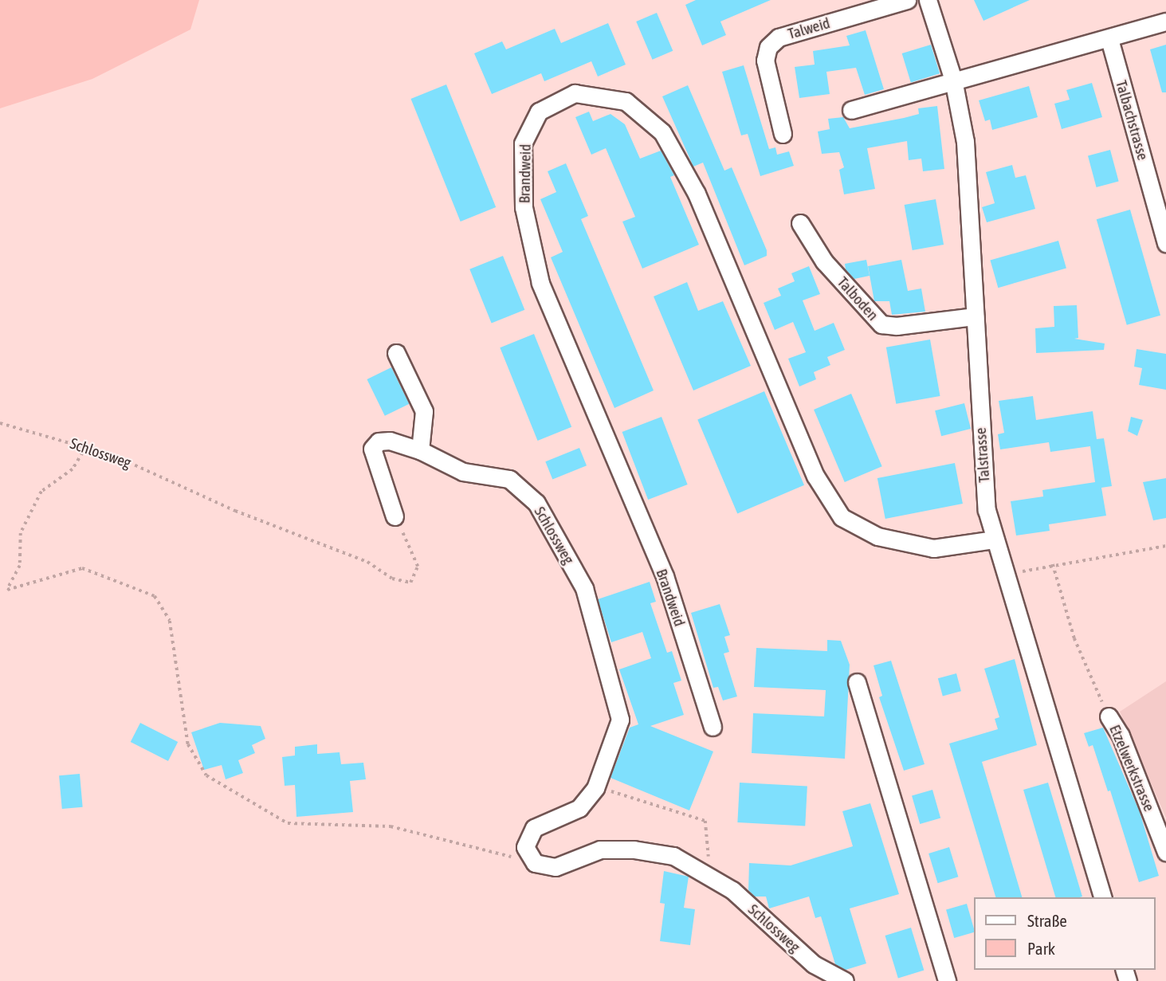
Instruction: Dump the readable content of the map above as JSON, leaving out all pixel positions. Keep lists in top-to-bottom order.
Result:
{
  "streets": {
    "street": [
      "Talweid",
      "Talbachstrasse",
      "Brandweid",
      "Talboden",
      "Schlossweg",
      "Talstrasse",
      "Etzelwerkstrasse"
    ]
  },
  "crossings": [
    ["Brandweid", "Talstrasse"],
    ["Talboden", "Talstrasse"]
  ],
  "legend": ["Straße", "Park"]
}
